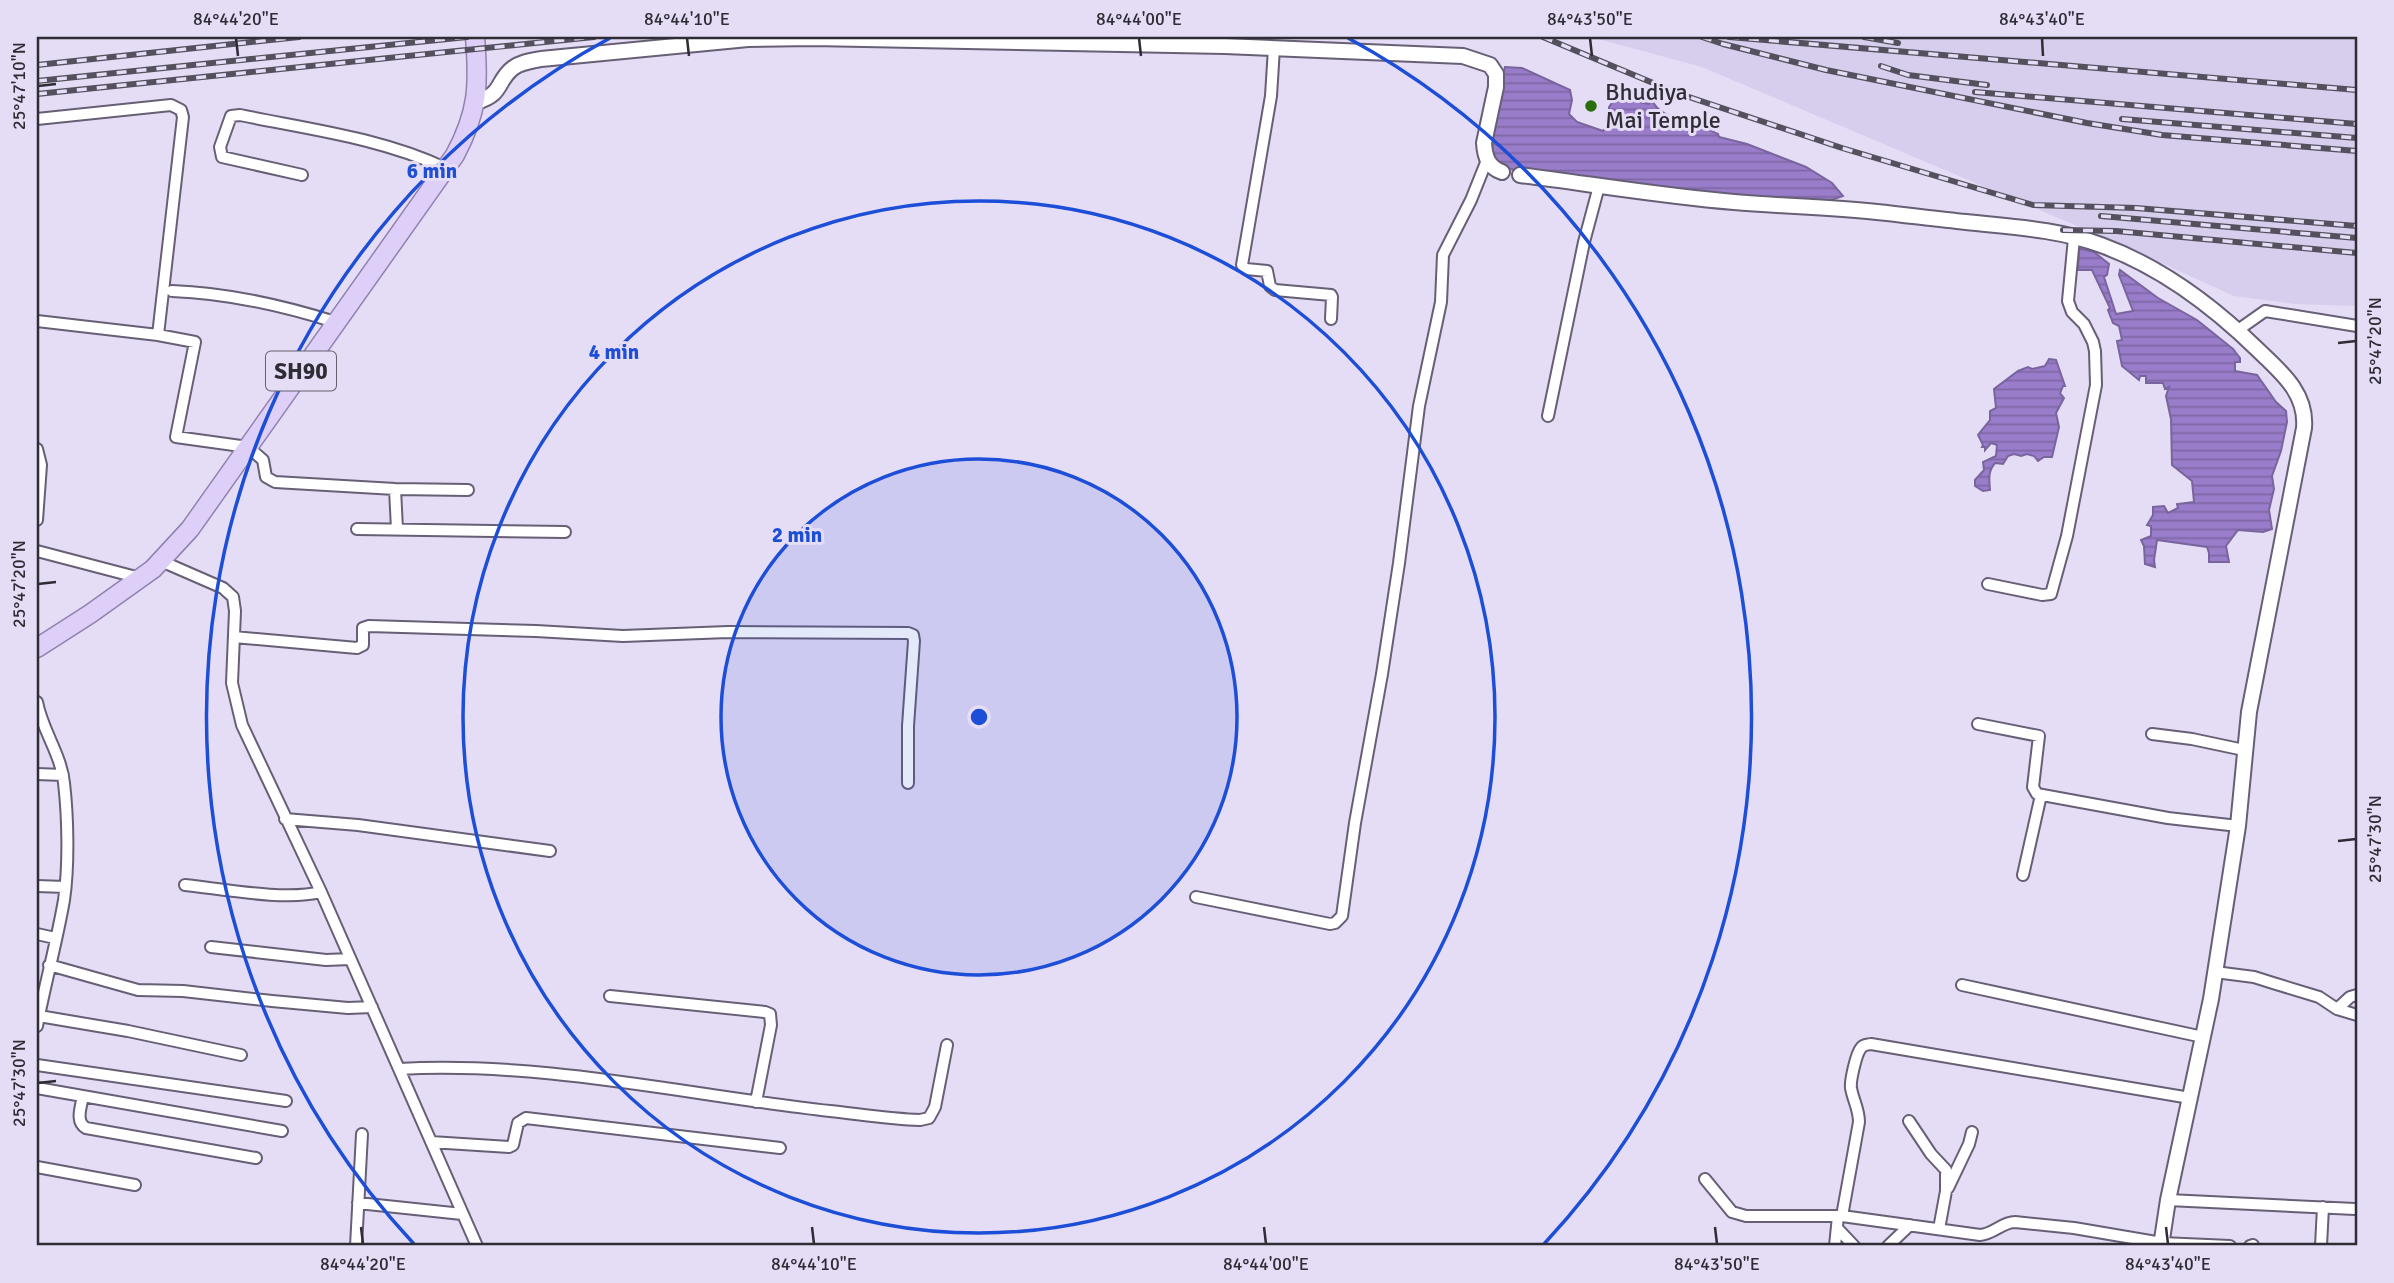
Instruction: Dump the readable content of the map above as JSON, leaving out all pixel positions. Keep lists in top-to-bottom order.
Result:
{
  "streets": {
    "main road": ["SH90"]
  },
  "places": ["Bhudiya Mai Temple"],
  "coordinates": [
    "84°44'20\"E",
    "84°44'10\"E",
    "84°44'00\"E",
    "84°43'50\"E",
    "84°43'40\"E",
    "25°47'10\"N",
    "25°47'20\"N",
    "25°47'30\"N"
  ],
  "rings": ["6 min", "4 min", "2 min"]
}
